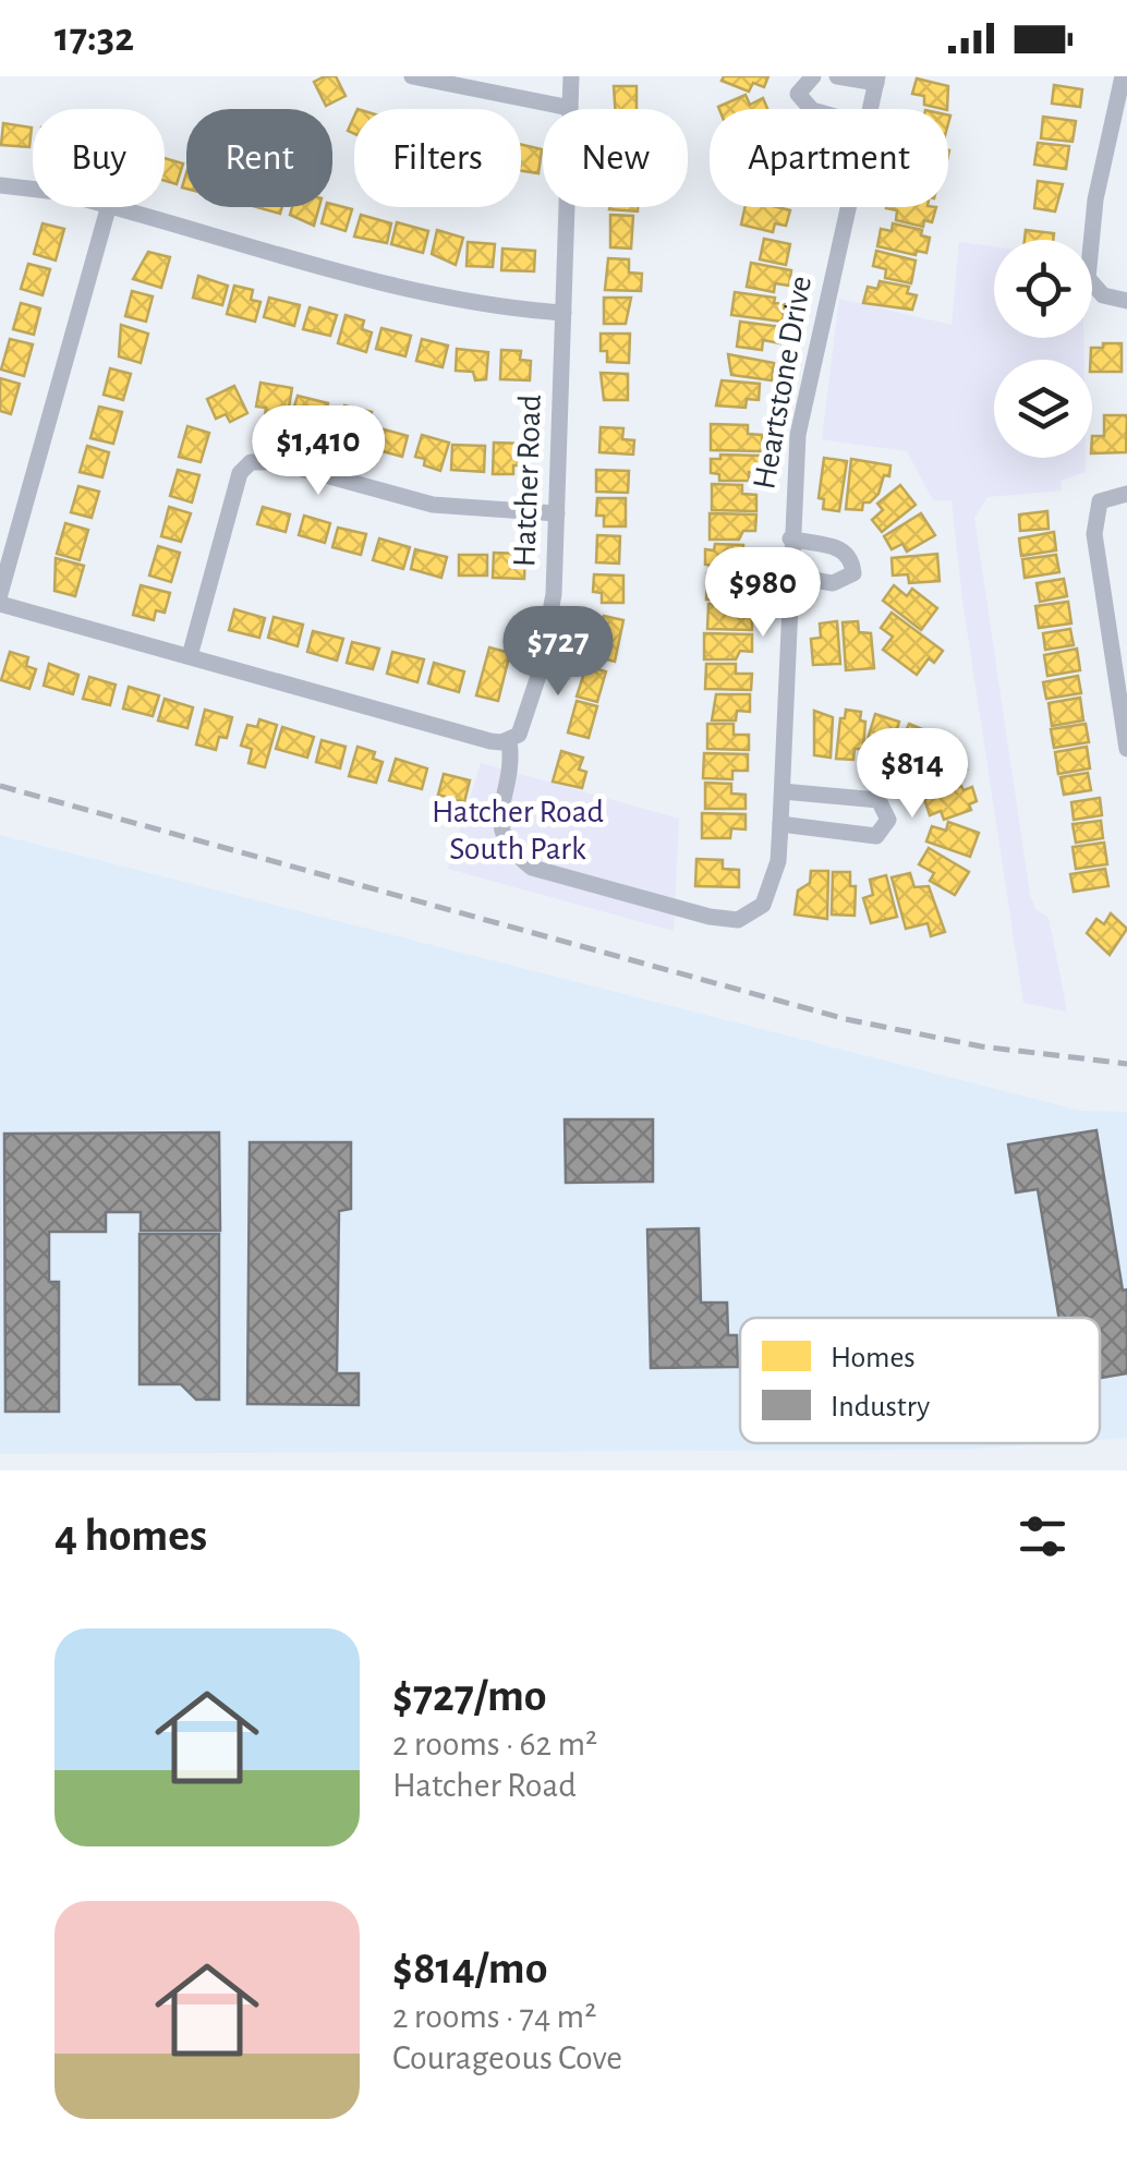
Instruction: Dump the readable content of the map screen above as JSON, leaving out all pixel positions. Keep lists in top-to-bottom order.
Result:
{
  "streets": {
    "street": ["Heartstone Drive", "Hatcher Road"]
  },
  "crossings": [
    ["Heartstone Drive", "Hatcher Road"]
  ],
  "parks": ["Hatcher Road South Park"],
  "legend": ["Homes", "Industry"],
  "page": {
    "status": "17:32",
    "chip": [
      "Buy",
      "Rent",
      "Filters",
      "New",
      "Apartment"
    ],
    "price": [
      "$1,410",
      "$980",
      "$727",
      "$814"
    ],
    "heading": "4 homes",
    "list": [
      {
        "name": "$727/mo",
        "note": "2 rooms · 62 m² · Hatcher Road"
      },
      {
        "name": "$814/mo",
        "note": "2 rooms · 74 m² · Courageous Cove"
      }
    ]
  }
}
